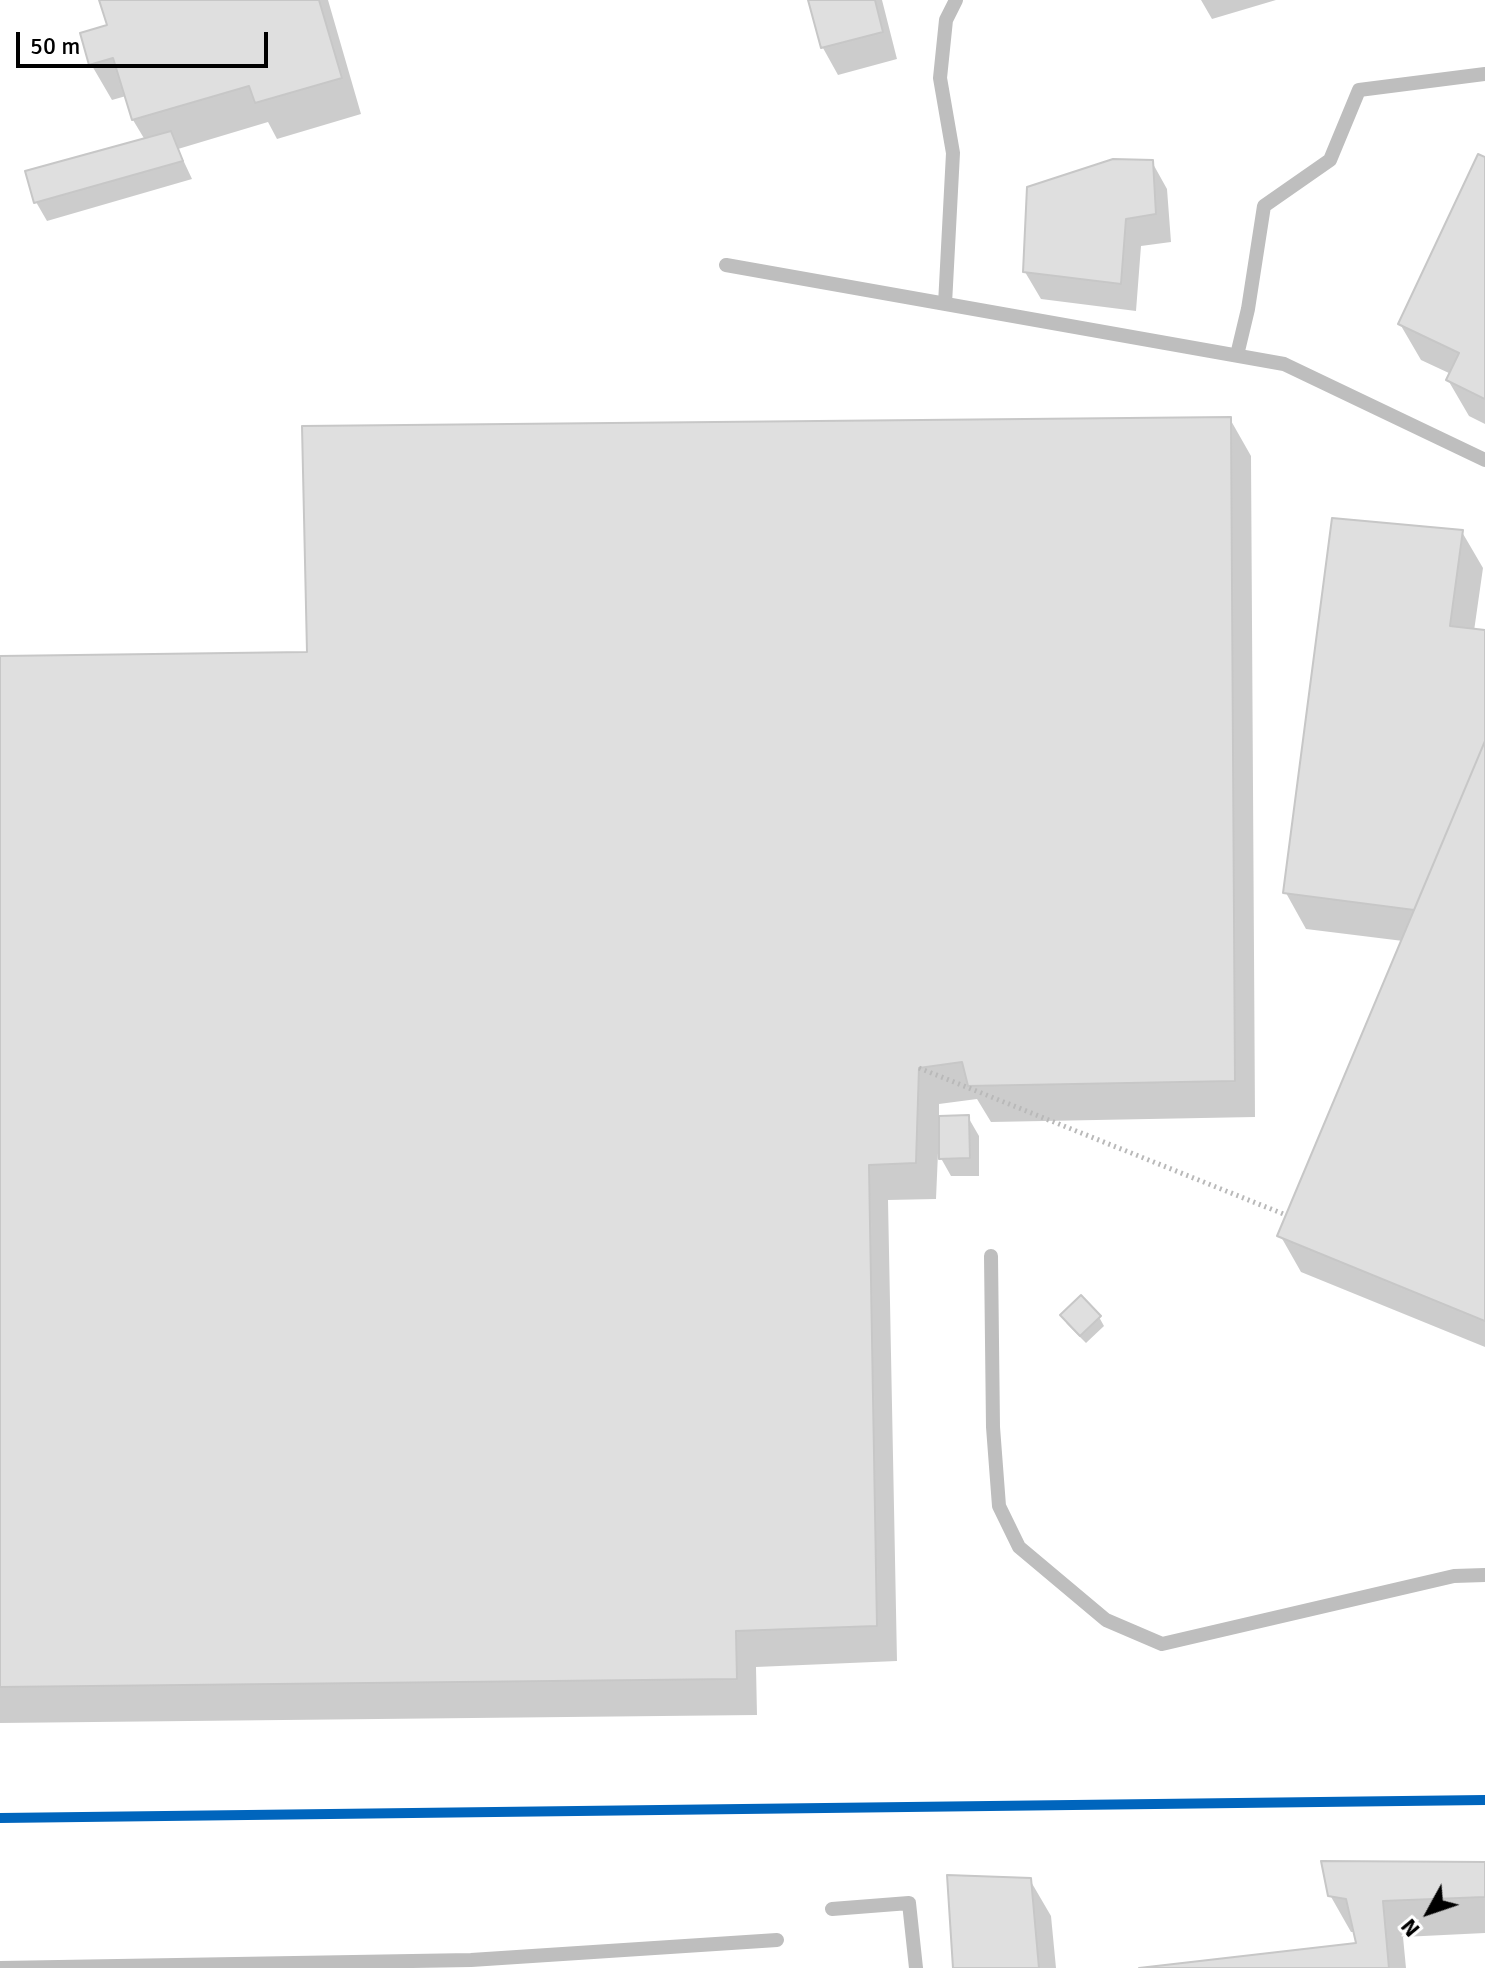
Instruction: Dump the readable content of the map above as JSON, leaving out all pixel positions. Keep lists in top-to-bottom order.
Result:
{
  "scale_bar": "50 m",
  "north": "bottom left"
}
